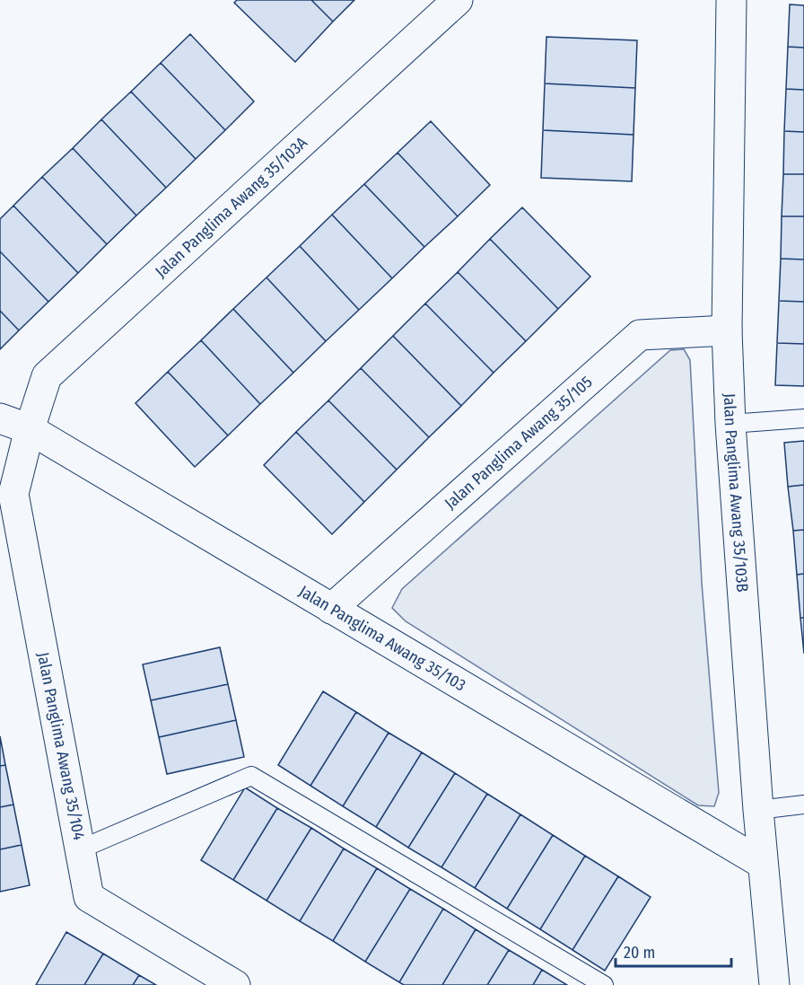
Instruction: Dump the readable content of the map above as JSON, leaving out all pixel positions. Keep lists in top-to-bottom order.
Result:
{
  "streets": {
    "street": [
      "Jalan Panglima Awang 35/103A",
      "Jalan Panglima Awang 35/105",
      "Jalan Panglima Awang 35/103B",
      "Jalan Panglima Awang 35/103",
      "Jalan Panglima Awang 35/104"
    ]
  },
  "crossings": [
    ["Jalan Panglima Awang 35/103A", "Jalan Panglima Awang 35/103"],
    ["Jalan Panglima Awang 35/103A", "Jalan Panglima Awang 35/104"],
    ["Jalan Panglima Awang 35/105", "Jalan Panglima Awang 35/103B"],
    ["Jalan Panglima Awang 35/105", "Jalan Panglima Awang 35/103"],
    ["Jalan Panglima Awang 35/103B", "Jalan Panglima Awang 35/103"],
    ["Jalan Panglima Awang 35/103", "Jalan Panglima Awang 35/104"]
  ],
  "scale_bar": "20 m"
}
